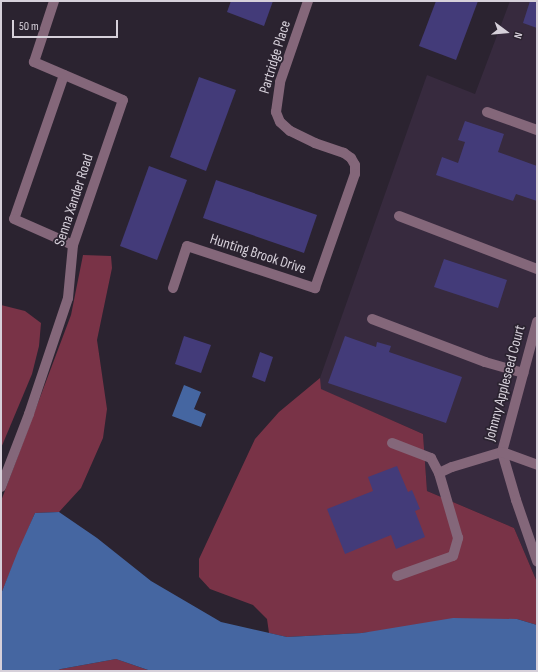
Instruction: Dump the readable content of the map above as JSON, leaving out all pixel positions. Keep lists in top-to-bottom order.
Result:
{
  "streets": {
    "street": [
      "Partridge Place",
      "Senna Xander Road",
      "Hunting Brook Drive",
      "Johnny Appleseed Court"
    ]
  },
  "crossings": [
    ["Partridge Place", "Hunting Brook Drive"]
  ],
  "scale_bar": "50 m",
  "north": "right"
}
